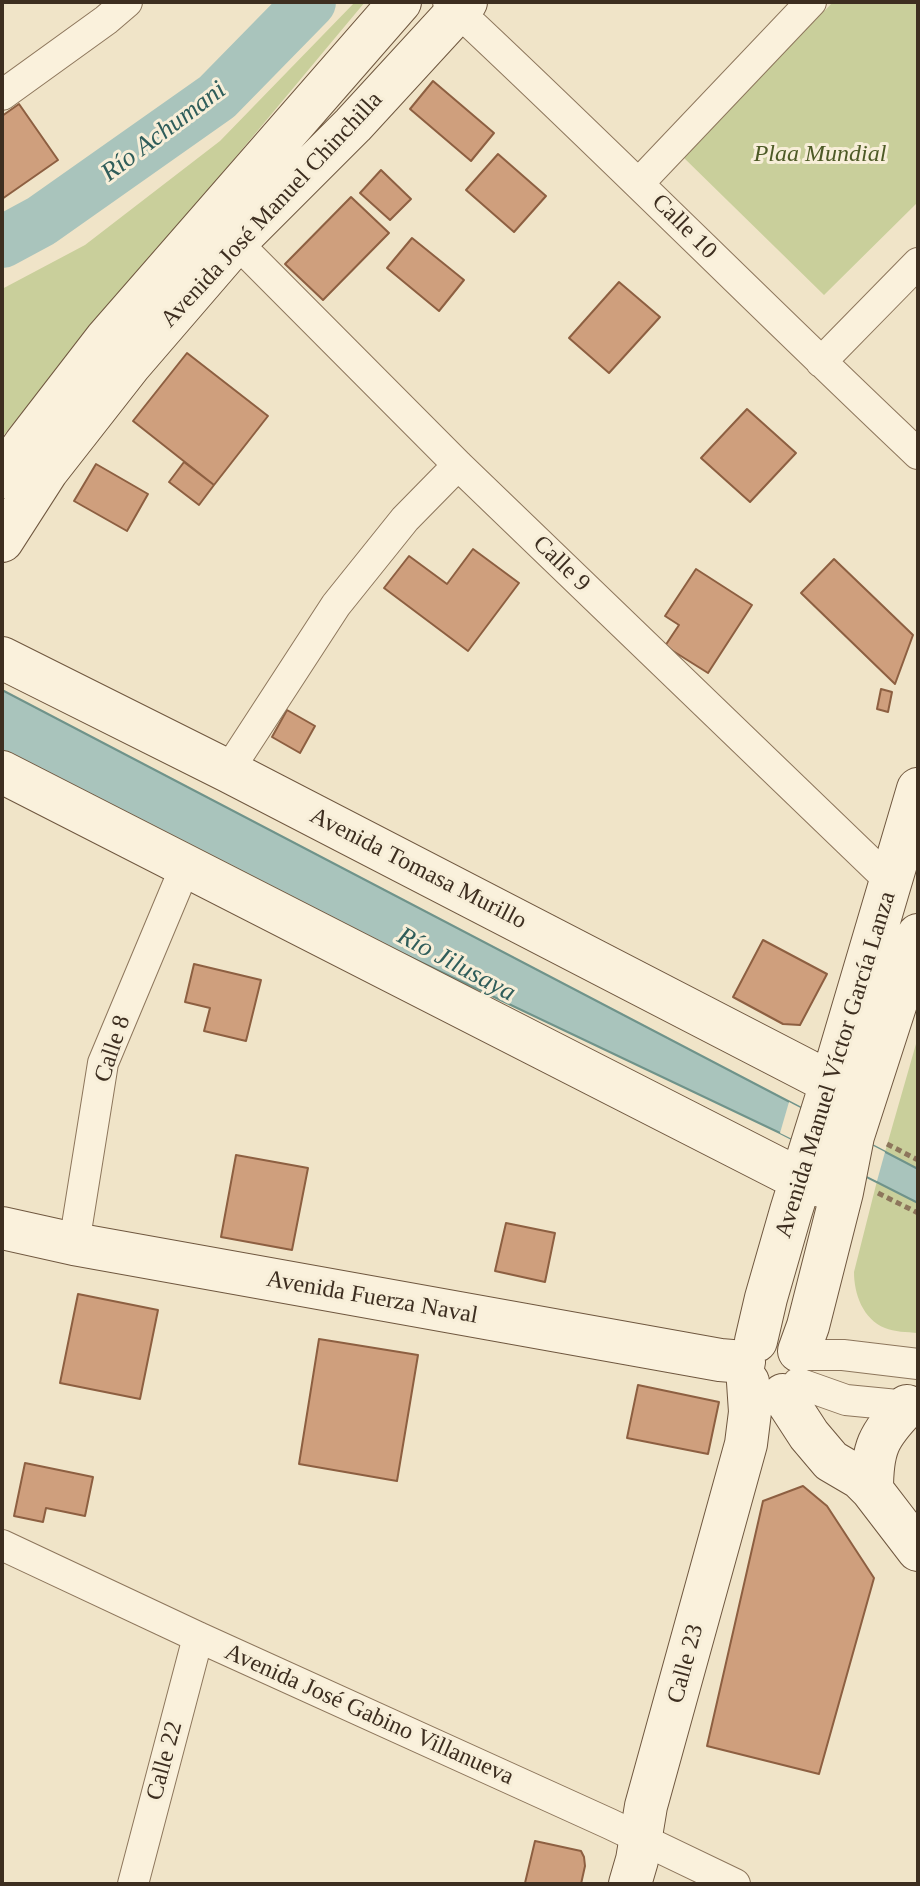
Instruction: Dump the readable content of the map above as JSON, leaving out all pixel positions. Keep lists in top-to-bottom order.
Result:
{
  "streets": {
    "main road": [
      "Avenida José Manuel Chinchilla",
      "Avenida Tomasa Murillo",
      "Avenida Manuel Víctor García Lanza",
      "Avenida Fuerza Naval",
      "Calle 23"
    ],
    "street": [
      "Calle 10",
      "Calle 9",
      "Calle 8",
      "Avenida José Gabino Villanueva",
      "Calle 22"
    ]
  },
  "crossings": [
    ["Avenida José Manuel Chinchilla", "Calle 10"],
    ["Avenida José Manuel Chinchilla", "Calle 9"],
    ["Calle 9", "Avenida Manuel Víctor García Lanza"],
    ["Avenida Tomasa Murillo", "Avenida Manuel Víctor García Lanza"],
    ["Calle 8", "Avenida Fuerza Naval"],
    ["Avenida Manuel Víctor García Lanza", "Avenida Fuerza Naval"],
    ["Avenida Manuel Víctor García Lanza", "Calle 23"],
    ["Avenida Fuerza Naval", "Calle 23"],
    ["Calle 23", "Avenida José Gabino Villanueva"],
    ["Avenida José Gabino Villanueva", "Calle 22"]
  ],
  "water": ["Río Achumani", "Río Jilusaya"],
  "parks": ["Plaa Mundial"]
}
